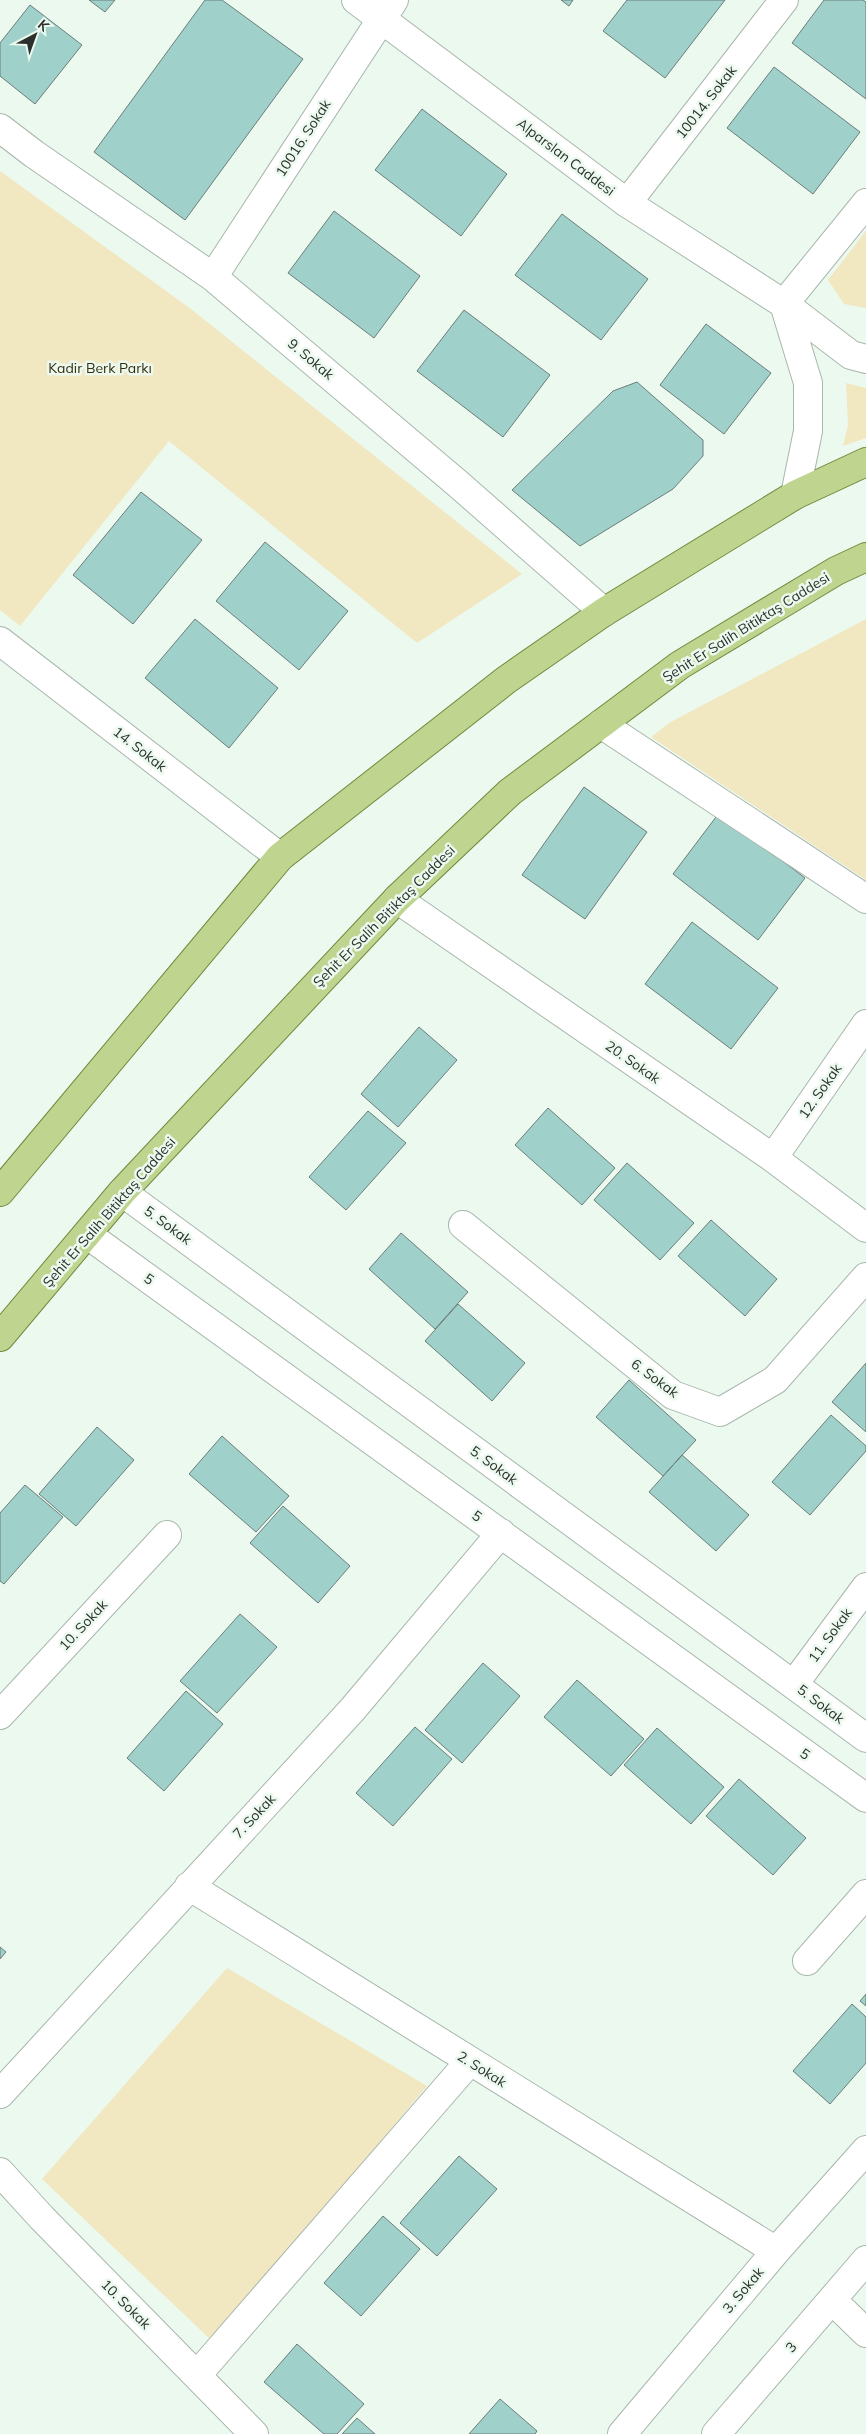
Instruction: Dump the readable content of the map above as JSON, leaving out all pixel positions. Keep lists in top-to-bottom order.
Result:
{
  "streets": {
    "main road": ["Şehit Er Salih Bitiktaş Caddesi"],
    "street": [
      "10014. Sokak",
      "10016. Sokak",
      "Alparslan Caddesi",
      "9. Sokak",
      "14. Sokak",
      "20. Sokak",
      "12. Sokak",
      "5. Sokak",
      "5",
      "6. Sokak",
      "10. Sokak",
      "11. Sokak",
      "7. Sokak",
      "2. Sokak",
      "3. Sokak",
      "3"
    ]
  },
  "crossings": [
    ["10014. Sokak", "Alparslan Caddesi"],
    ["10016. Sokak", "Alparslan Caddesi"],
    ["10016. Sokak", "9. Sokak"],
    ["Şehit Er Salih Bitiktaş Caddesi", "20. Sokak"],
    ["Şehit Er Salih Bitiktaş Caddesi", "5. Sokak"],
    ["Şehit Er Salih Bitiktaş Caddesi", "5"],
    ["20. Sokak", "12. Sokak"],
    ["5. Sokak", "11. Sokak"],
    ["5", "7. Sokak"],
    ["7. Sokak", "2. Sokak"],
    ["2. Sokak", "3. Sokak"]
  ],
  "parks": ["Kadir Berk Parkı"],
  "north": "top right"
}
